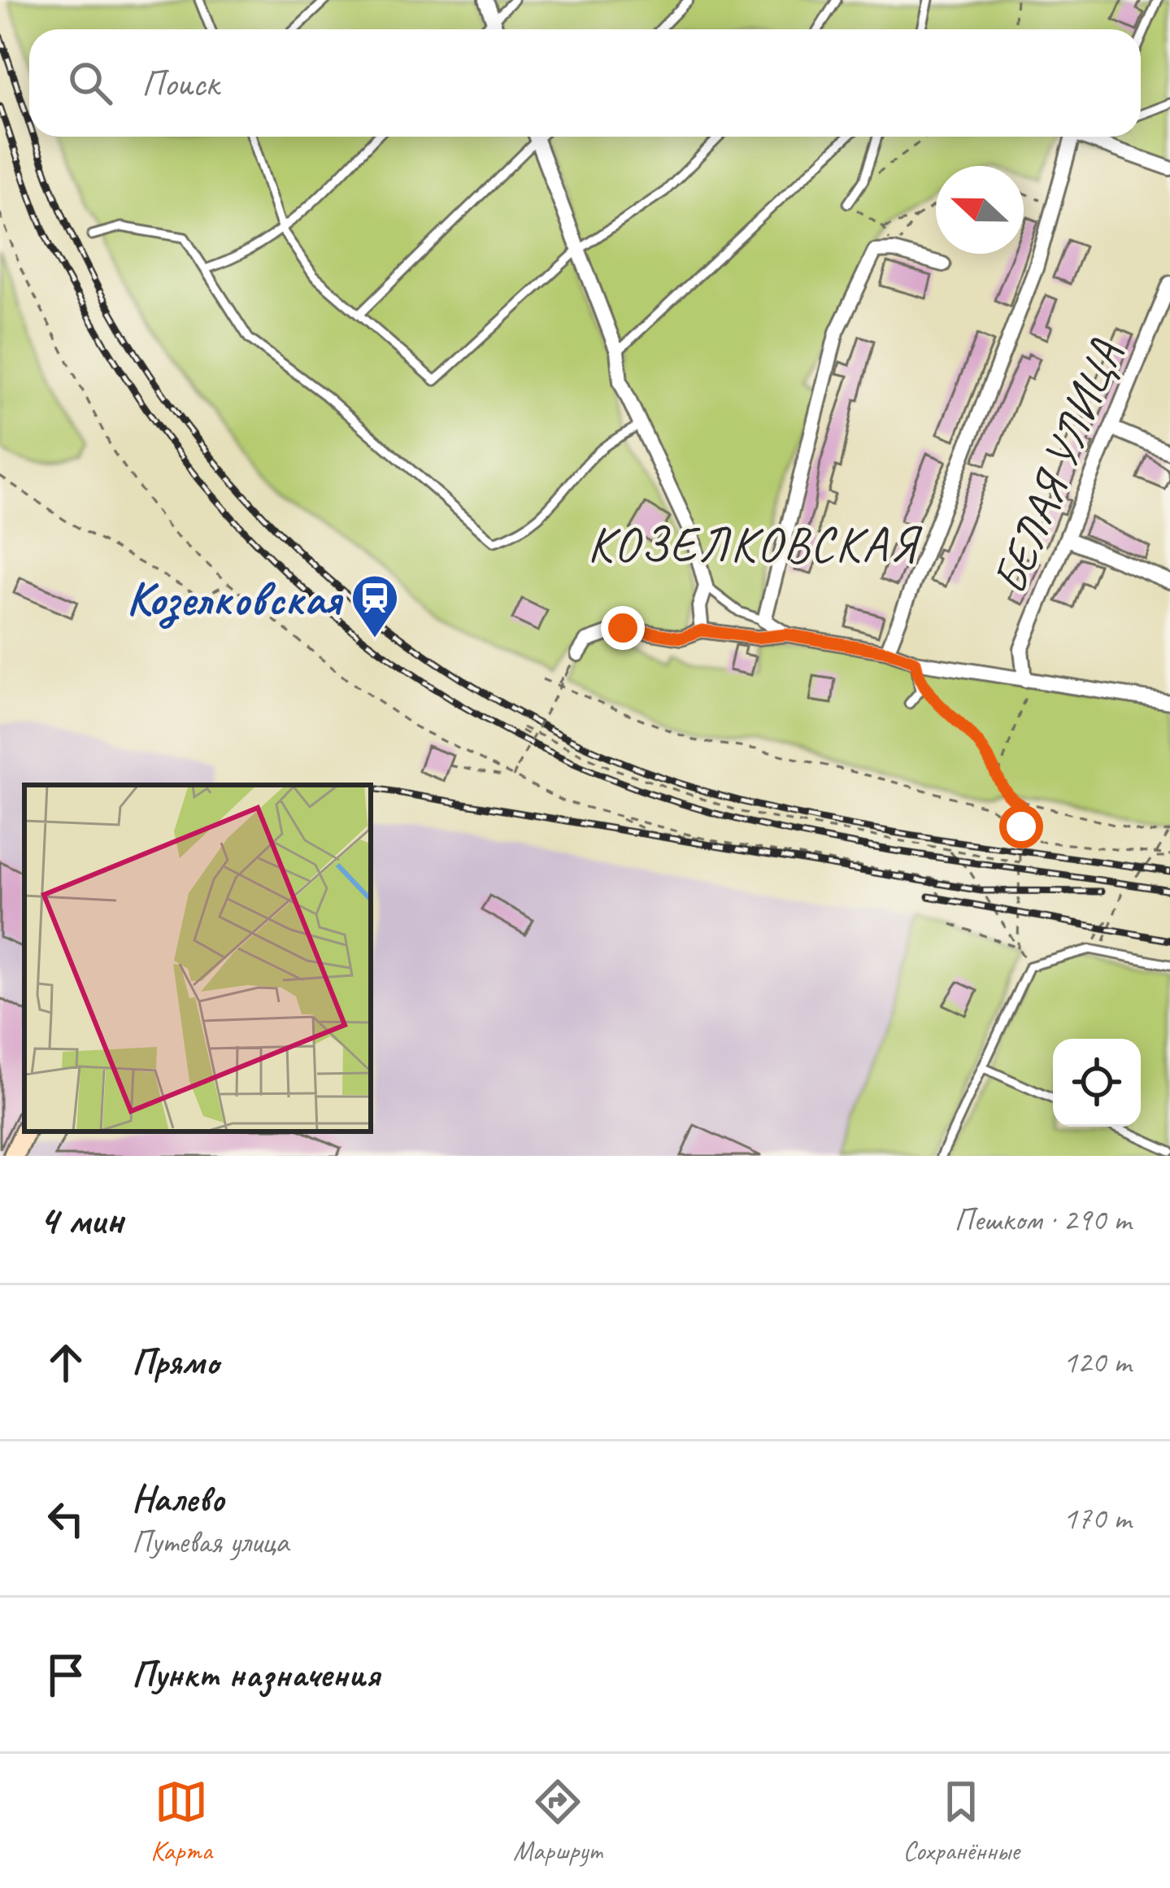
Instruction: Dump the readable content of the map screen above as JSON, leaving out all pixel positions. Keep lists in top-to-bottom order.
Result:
{
  "streets": {
    "street": ["БЕЛАЯ УЛИЦА"]
  },
  "districts": ["КОЗЕЛКОВСКАЯ"],
  "places": {
    "station": ["Козелковская"]
  },
  "north": "left",
  "page": {
    "search": "Поиск",
    "heading": ["4 мин", "Пешком · 290 m"],
    "list": [
      ["Прямо", "120 m"],
      ["Налево", "Путевая улица", "170 m"],
      "Пункт назначения"
    ],
    "nav": ["Карта", "Маршрут", "Сохранённые"]
  }
}
